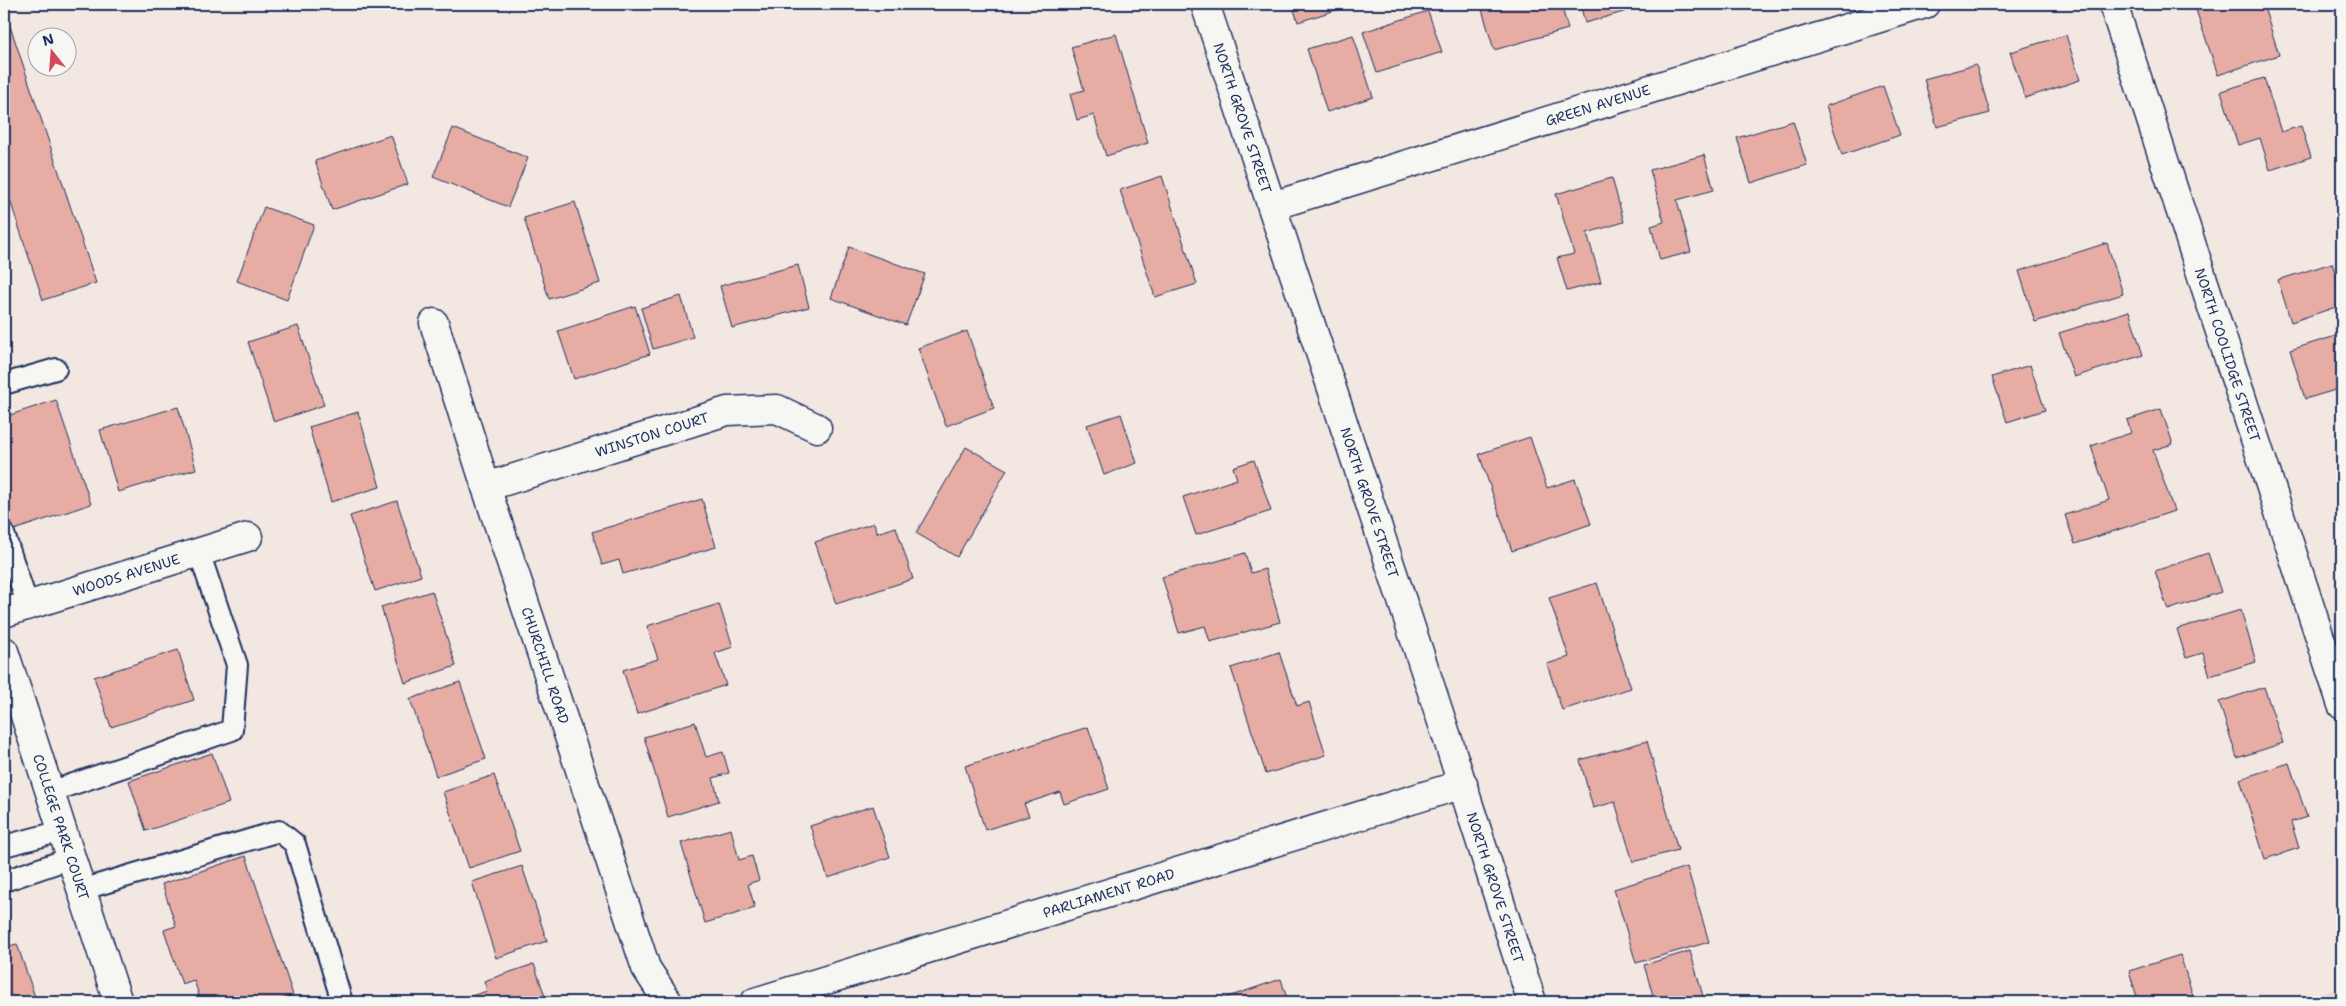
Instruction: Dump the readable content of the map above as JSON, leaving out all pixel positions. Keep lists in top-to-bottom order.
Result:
{
  "streets": {
    "street": [
      "GREEN AVENUE",
      "NORTH GROVE STREET",
      "NORTH COOLIDGE STREET",
      "WINSTON COURT",
      "WOODS AVENUE",
      "CHURCHILL ROAD",
      "COLLEGE PARK COURT",
      "PARLIAMENT ROAD"
    ]
  },
  "crossings": [
    ["GREEN AVENUE", "NORTH GROVE STREET"],
    ["NORTH GROVE STREET", "PARLIAMENT ROAD"],
    ["WINSTON COURT", "CHURCHILL ROAD"]
  ],
  "north": "top"
}
